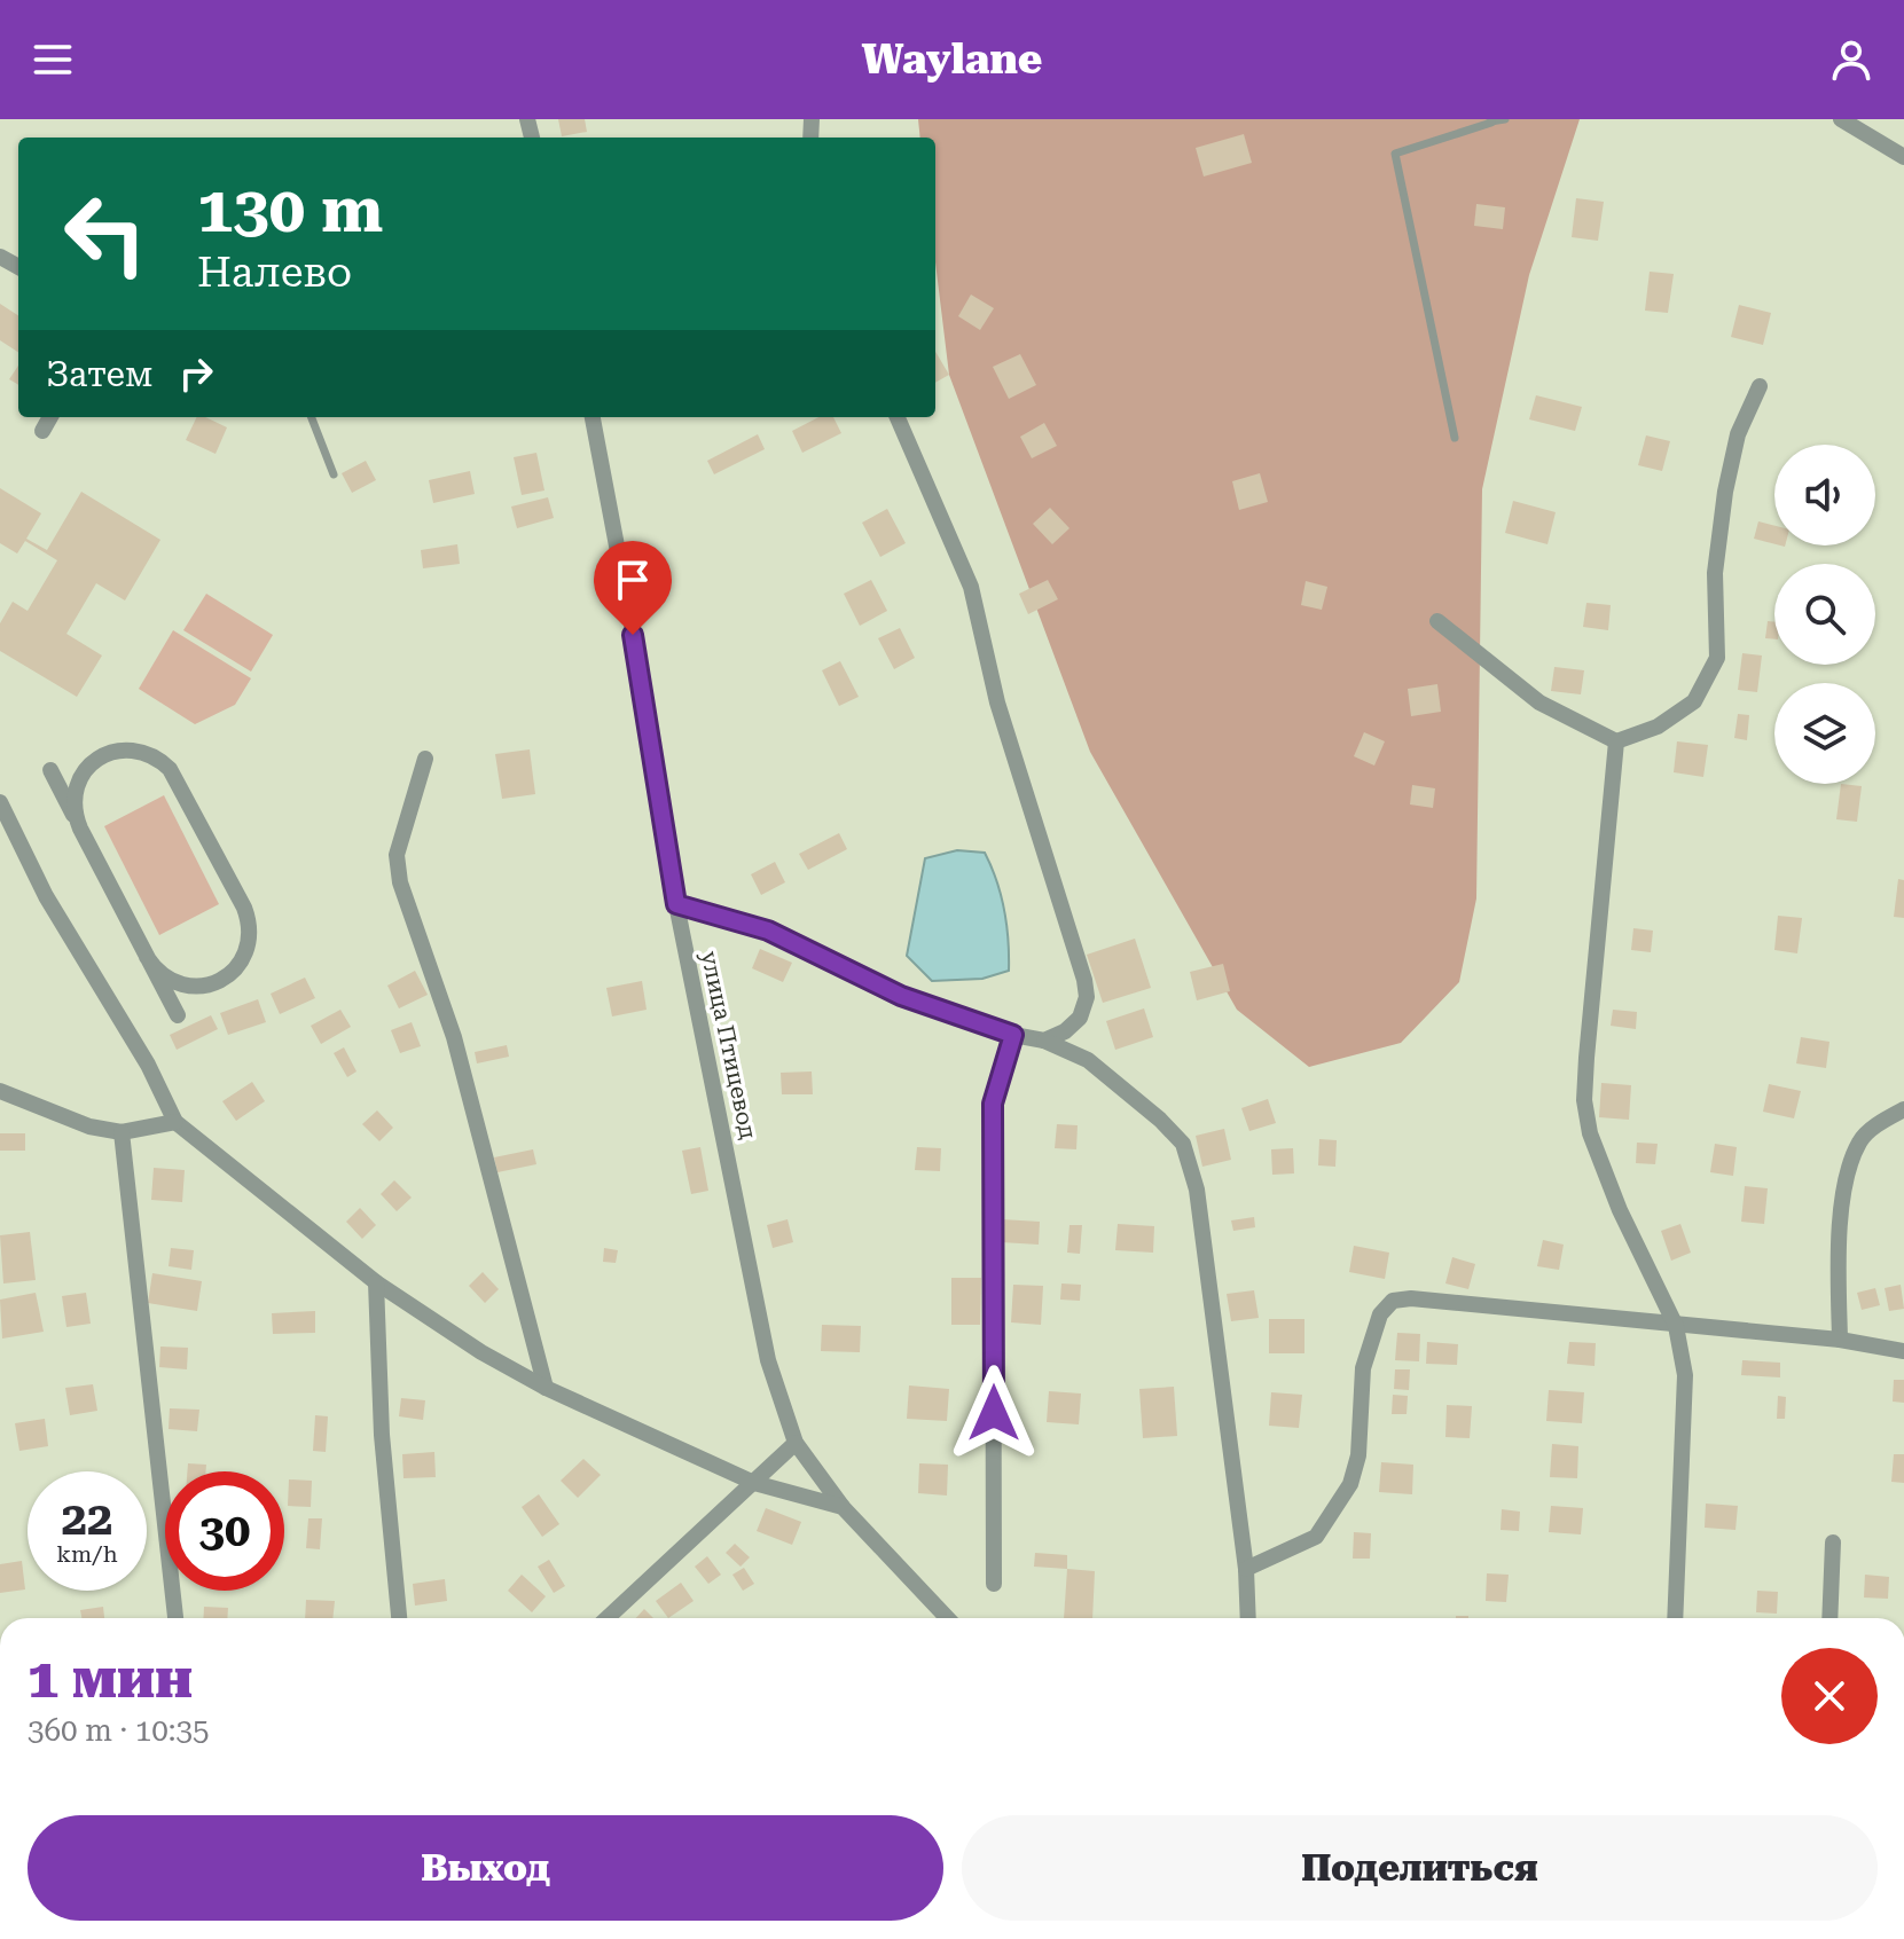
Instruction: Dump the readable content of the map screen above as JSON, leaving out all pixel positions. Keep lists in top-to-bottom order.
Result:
{
  "streets": {
    "street": ["улица Птицевод"]
  },
  "page": {
    "header": "Waylane",
    "turn": ["130 m", "Налево"],
    "then": "Затем",
    "speed": "22 km/h",
    "limit": "30",
    "heading": ["1 мин", "360 m · 10:35"],
    "buttons": ["Выход", "Поделиться"]
  }
}
